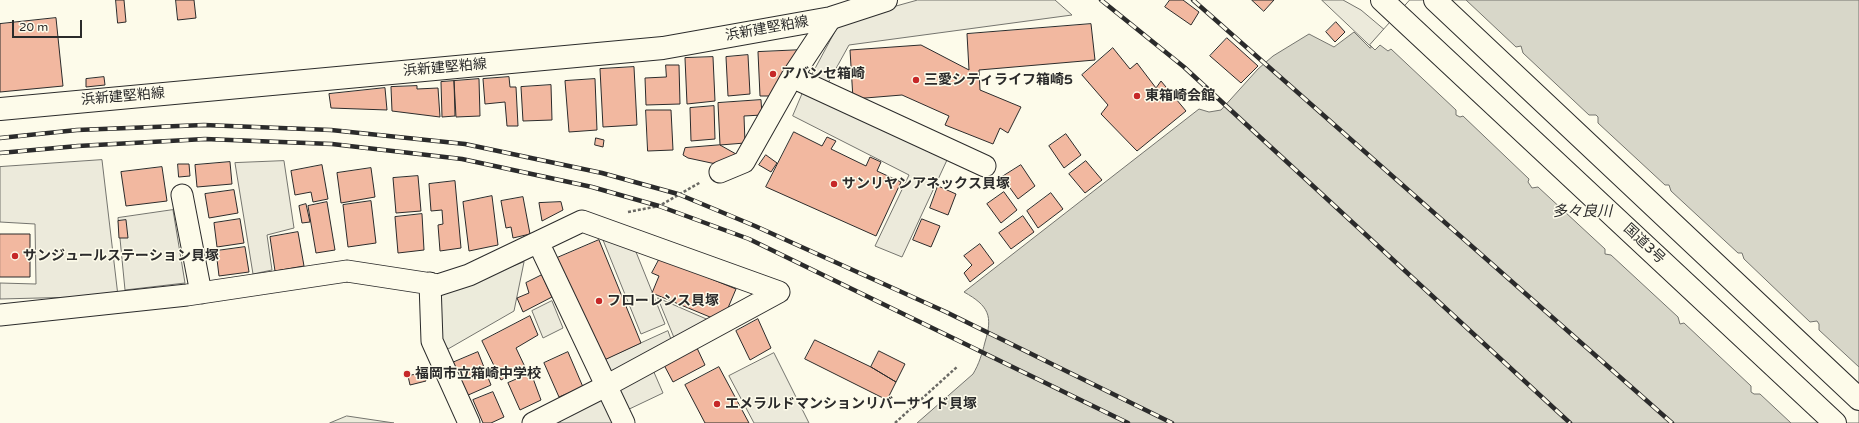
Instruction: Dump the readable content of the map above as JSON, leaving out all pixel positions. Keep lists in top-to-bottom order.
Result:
{
  "streets": {
    "main road": ["浜新建堅粕線", "国道3号"]
  },
  "water": ["多々良川"],
  "places": [
    "アバンセ箱崎",
    "三愛シティライフ箱崎5",
    "東箱崎会館",
    "サンリヤンアネックス貝塚",
    "サンジュールステーション貝塚",
    "フローレンス貝塚",
    "福岡市立箱崎中学校",
    "エメラルドマンションリバーサイド貝塚"
  ],
  "scale_bar": "20 m"
}
